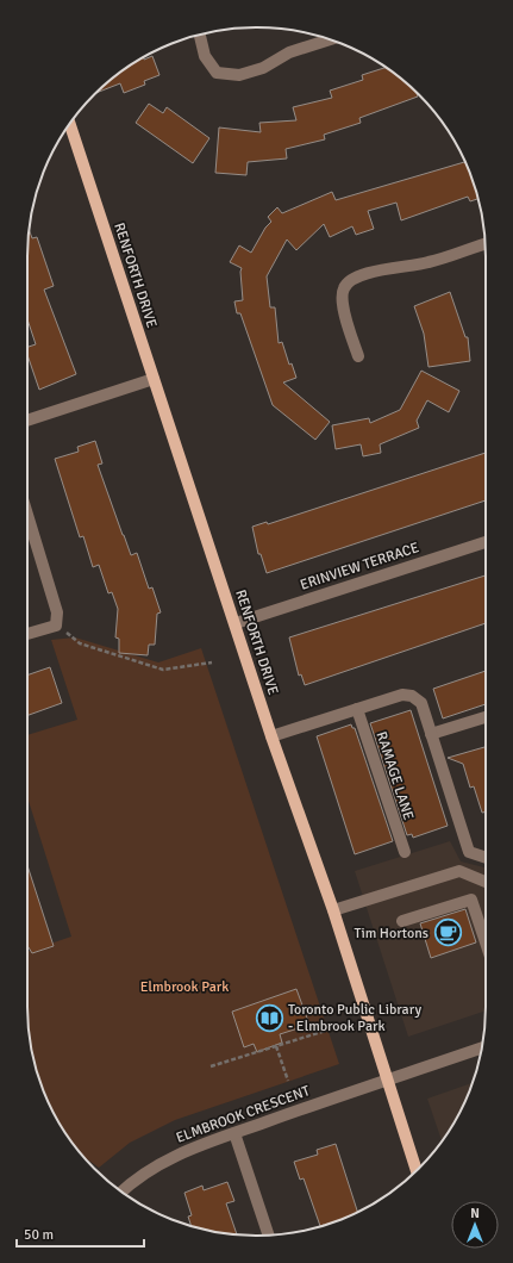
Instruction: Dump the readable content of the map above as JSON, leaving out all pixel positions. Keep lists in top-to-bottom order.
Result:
{
  "streets": {
    "main road": ["RENFORTH DRIVE"],
    "street": ["ERINVIEW TERRACE", "RAMAGE LANE", "ELMBROOK CRESCENT"]
  },
  "crossings": [
    ["RENFORTH DRIVE", "ERINVIEW TERRACE"],
    ["RENFORTH DRIVE", "ELMBROOK CRESCENT"]
  ],
  "parks": ["Elmbrook Park"],
  "places": {
    "cafe": ["Tim Hortons"],
    "library": ["Toronto Public Library - Elmbrook Park"]
  },
  "scale_bar": "50 m",
  "north": "top"
}
